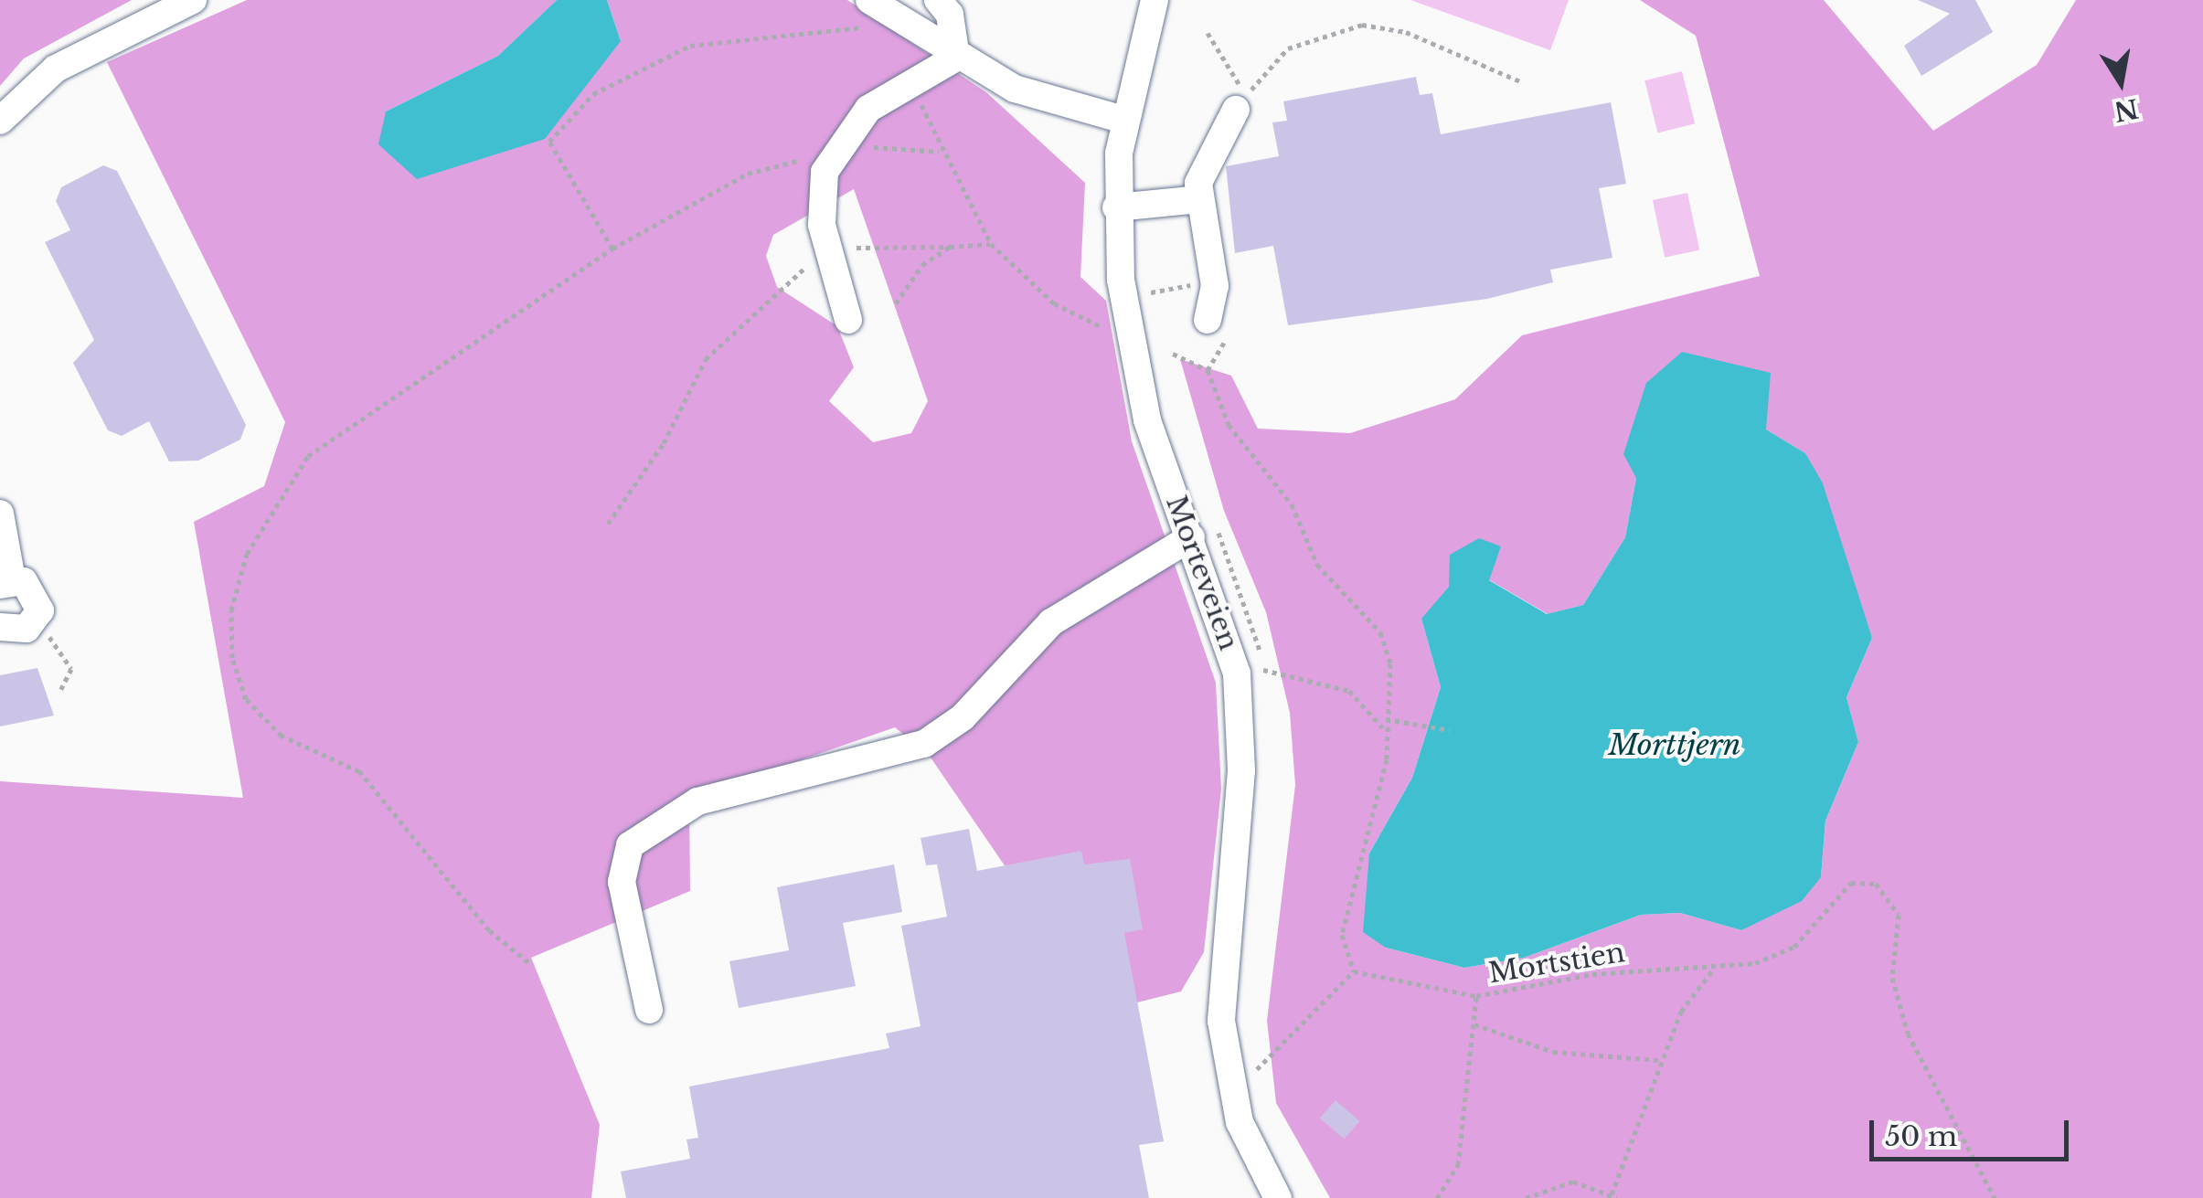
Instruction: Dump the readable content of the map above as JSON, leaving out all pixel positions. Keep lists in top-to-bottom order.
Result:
{
  "streets": {
    "street": ["Morteveien"],
    "path": ["Mortstien"]
  },
  "water": ["Morttjern"],
  "scale_bar": "50 m",
  "north": "bottom"
}
